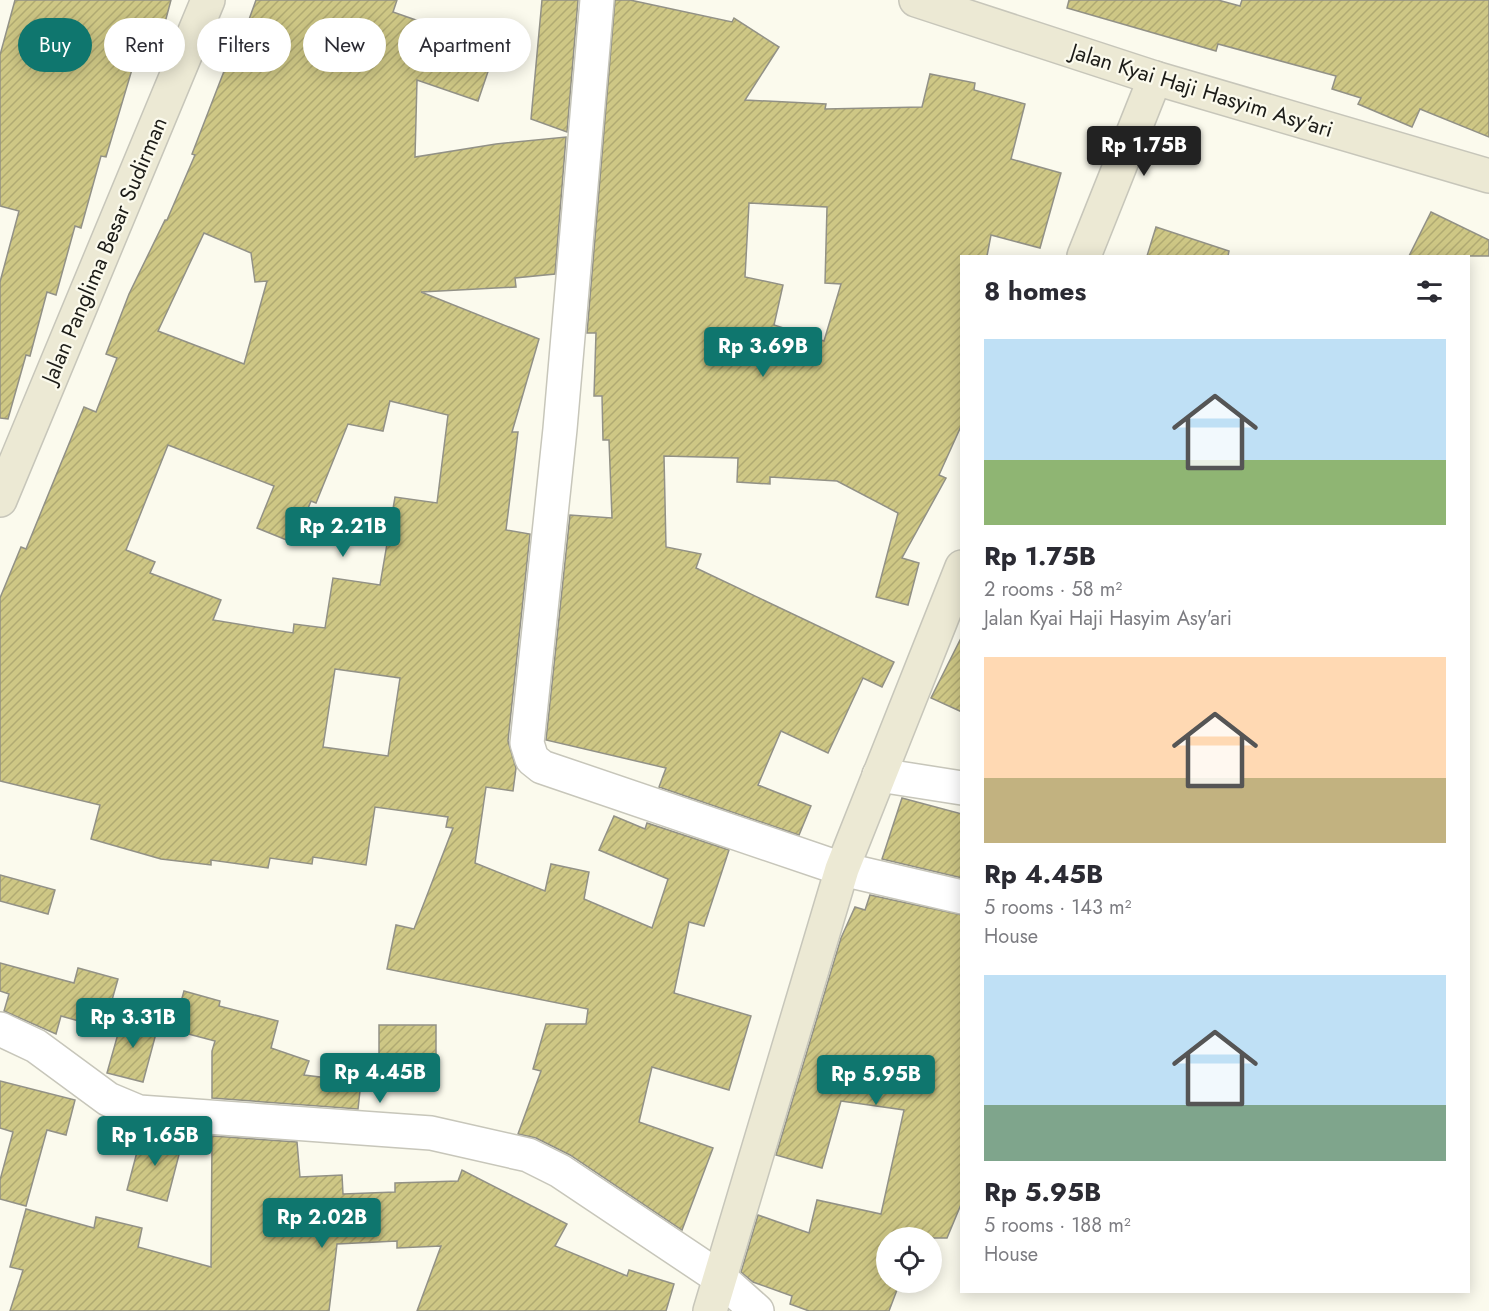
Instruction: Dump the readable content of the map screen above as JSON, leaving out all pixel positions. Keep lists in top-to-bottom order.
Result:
{
  "streets": {
    "street": ["Jalan Kyai Haji Hasyim Asy'ari", "Jalan Panglima Besar Sudirman"]
  },
  "page": {
    "chip": [
      "Buy",
      "Rent",
      "Filters",
      "New",
      "Apartment"
    ],
    "price": [
      "Rp 1.75B",
      "Rp 3.69B",
      "Rp 2.21B",
      "Rp 3.31B",
      "Rp 4.45B",
      "Rp 5.95B",
      "Rp 1.65B",
      "Rp 2.02B"
    ],
    "heading": "8 homes",
    "list": [
      {
        "name": "Rp 1.75B",
        "note": "2 rooms · 58 m² · Jalan Kyai Haji Hasyim Asy'ari"
      },
      {
        "name": "Rp 4.45B",
        "note": "5 rooms · 143 m² · House"
      },
      {
        "name": "Rp 5.95B",
        "note": "5 rooms · 188 m² · House"
      }
    ]
  }
}
